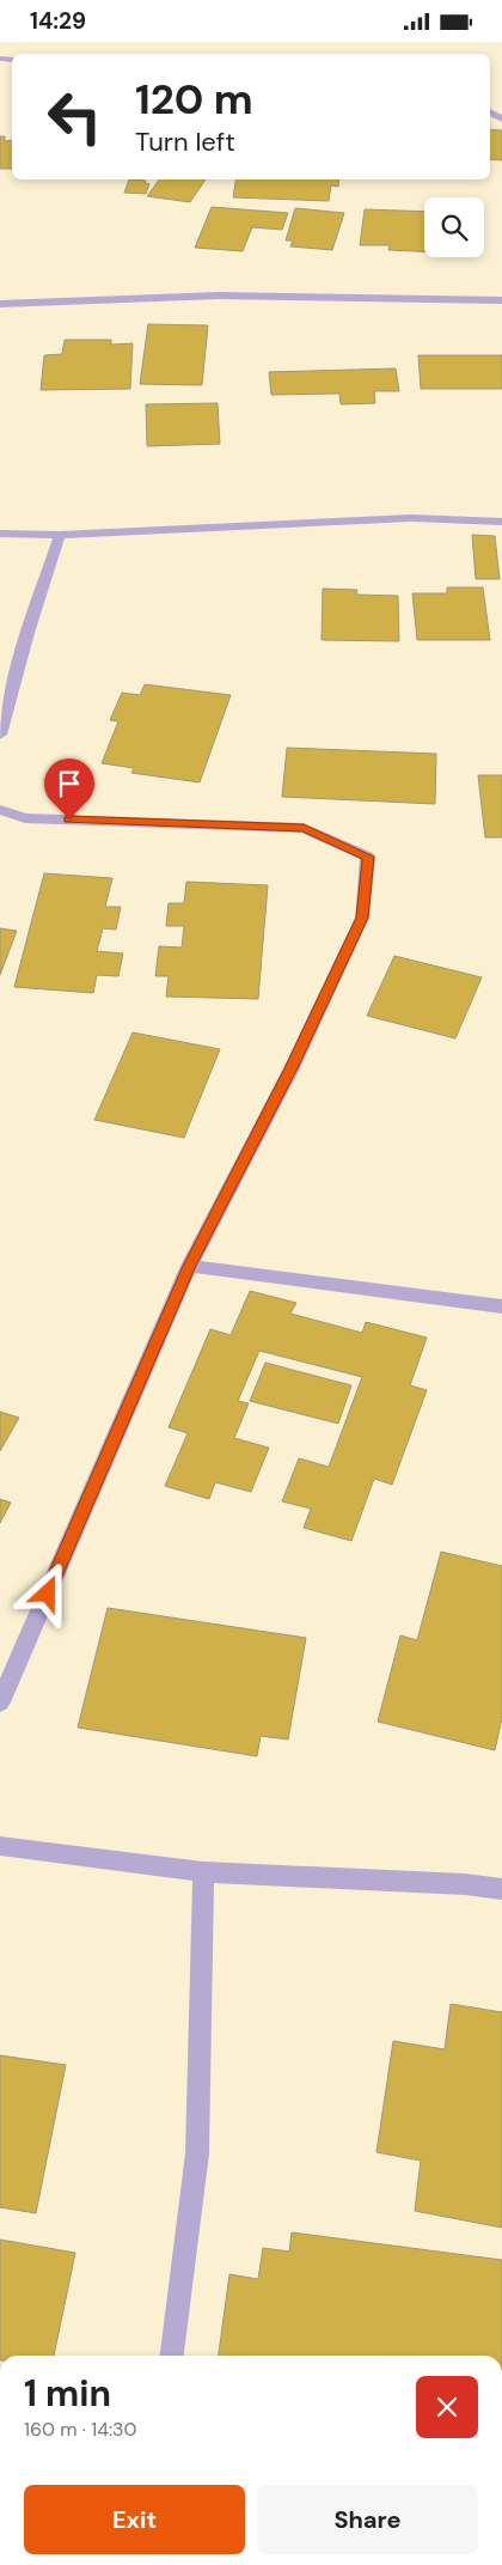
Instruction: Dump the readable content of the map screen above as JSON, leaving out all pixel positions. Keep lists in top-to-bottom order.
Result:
{
  "page": {
    "status": "14:29",
    "turn": ["120 m", "Turn left"],
    "heading": ["1 min", "160 m · 14:30"],
    "buttons": ["Exit", "Share"]
  }
}
